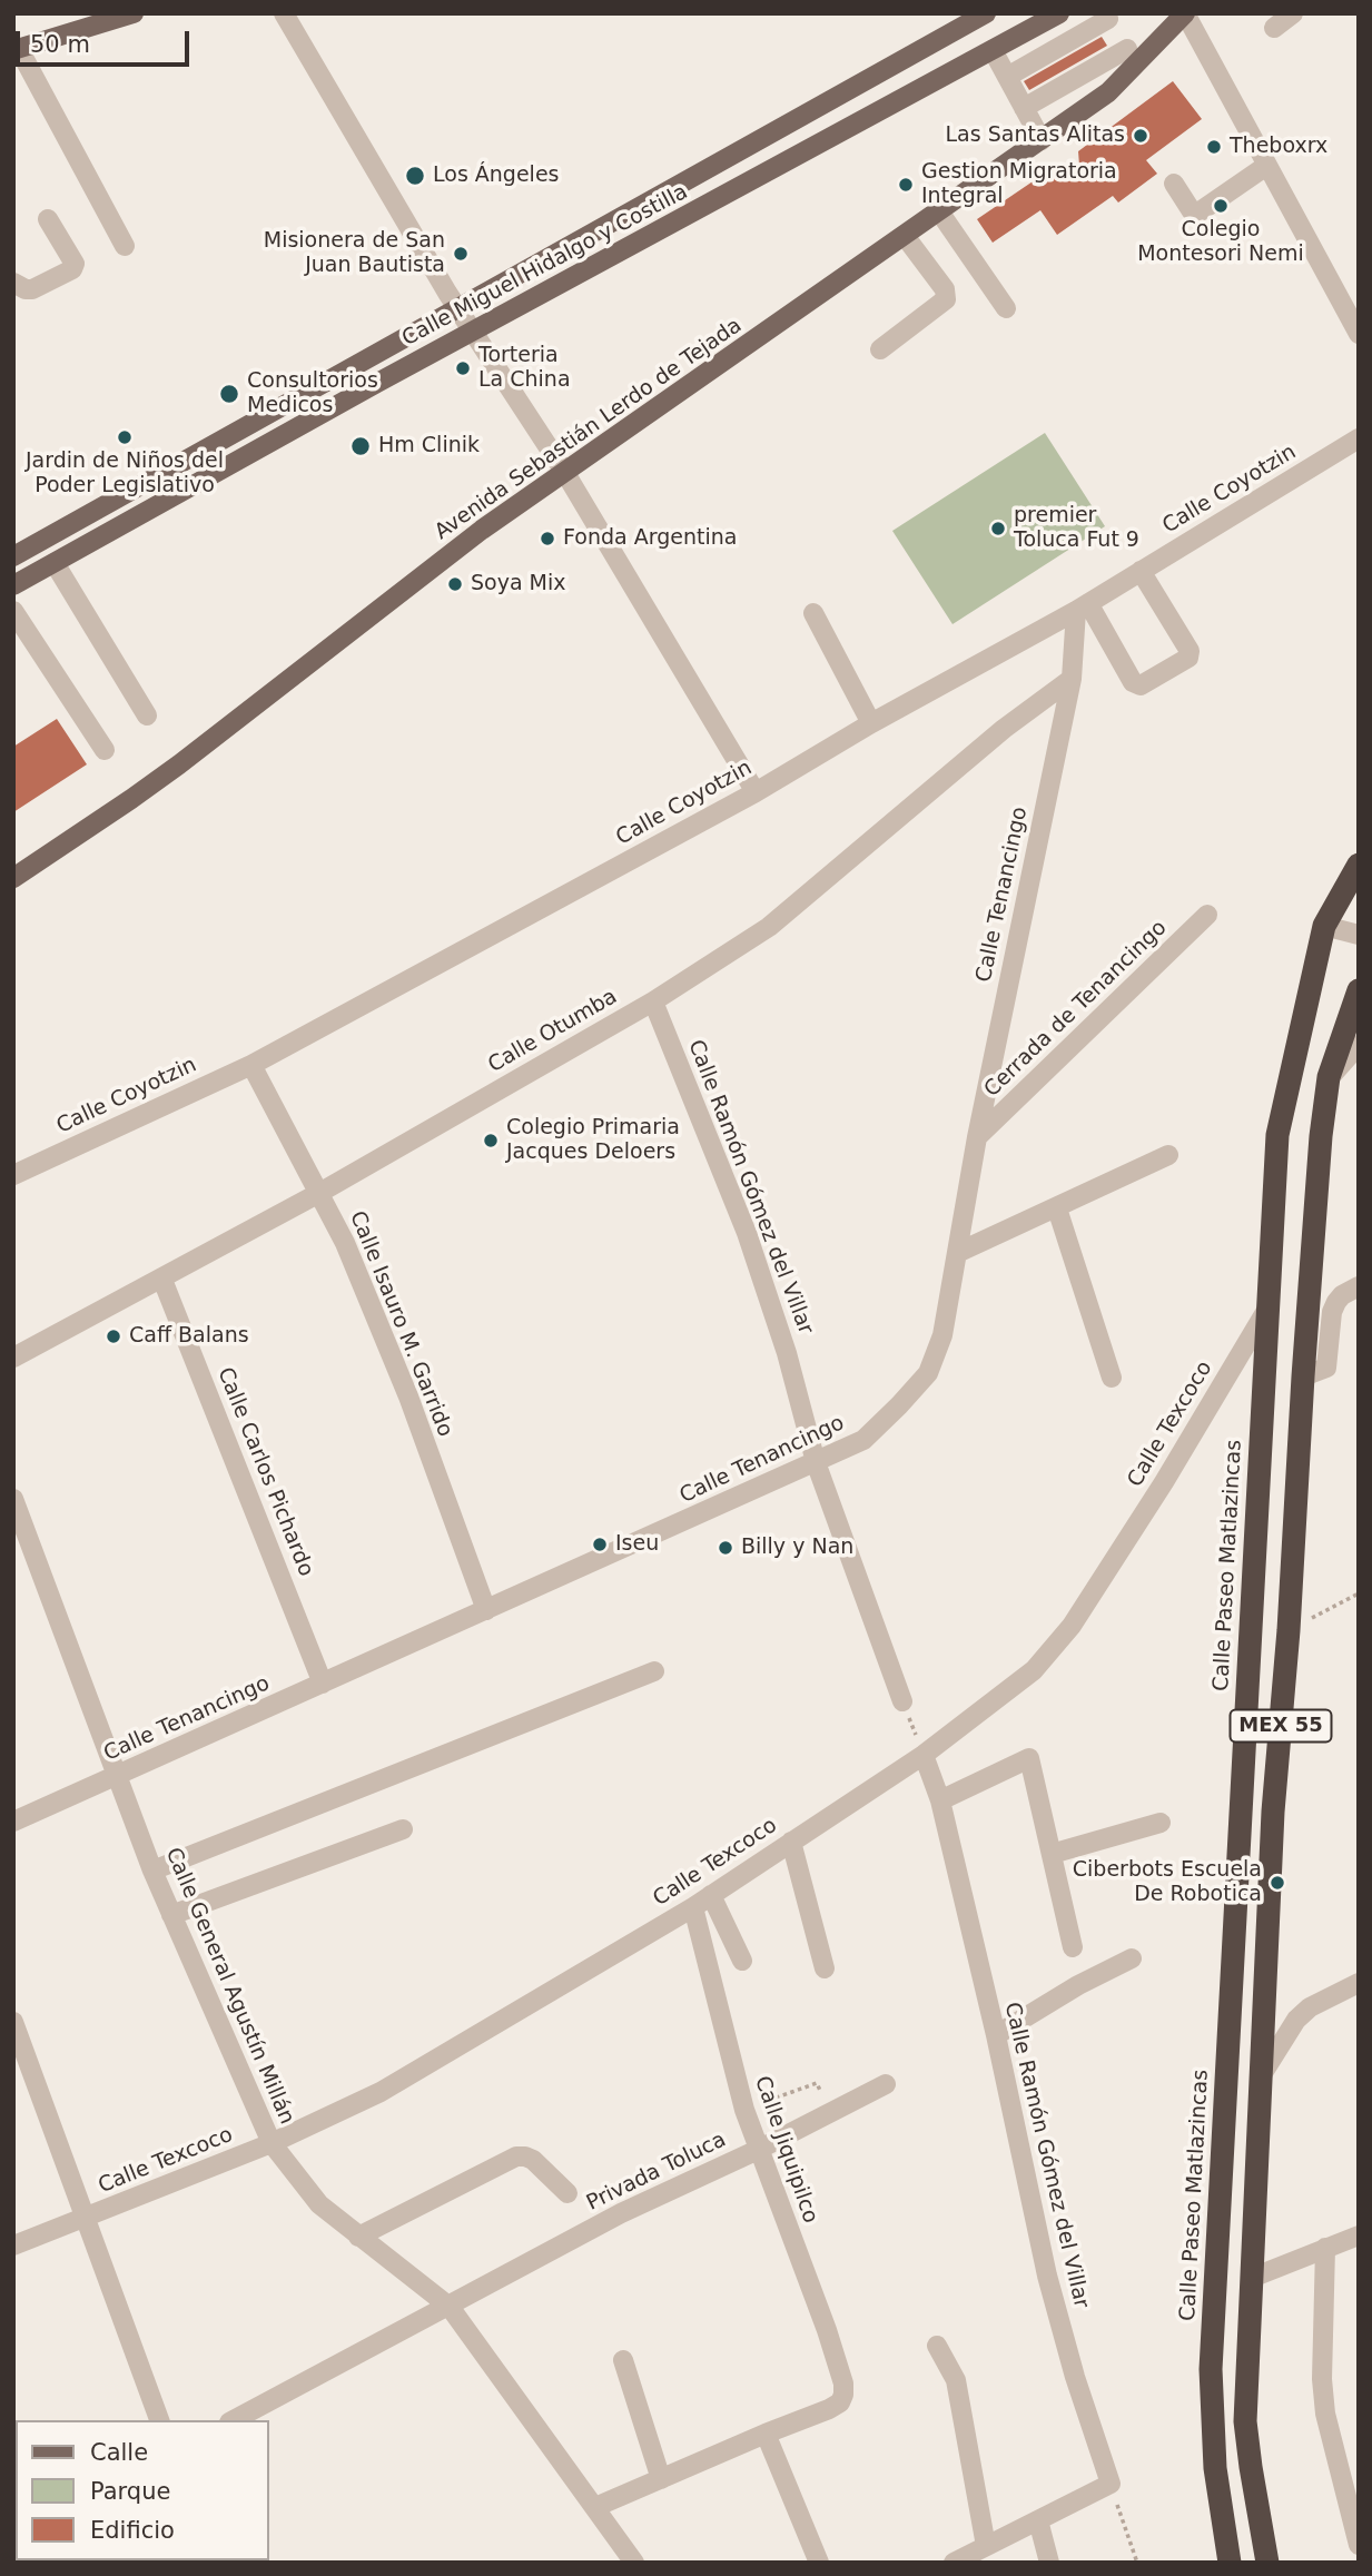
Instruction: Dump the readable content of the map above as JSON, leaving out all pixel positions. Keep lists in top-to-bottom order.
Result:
{
  "streets": {
    "highway": ["Calle Paseo Matlazincas", "MEX 55"],
    "main road": ["Calle Miguel Hidalgo y Costilla", "Avenida Sebastián Lerdo de Tejada"],
    "street": [
      "Calle Coyotzin",
      "Calle Tenancingo",
      "Cerrada de Tenancingo",
      "Calle Otumba",
      "Calle Ramón Gómez del Villar",
      "Calle Isauro M. Garrido",
      "Calle Texcoco",
      "Calle Carlos Pichardo",
      "Calle General Agustín Millán",
      "Calle Jiquipilco",
      "Privada Toluca"
    ]
  },
  "crossings": [
    ["Calle Coyotzin", "Calle Tenancingo"],
    ["Calle Coyotzin", "Calle Isauro M. Garrido"],
    ["Calle Tenancingo", "Cerrada de Tenancingo"],
    ["Calle Tenancingo", "Calle Otumba"],
    ["Calle Tenancingo", "Calle Ramón Gómez del Villar"],
    ["Calle Tenancingo", "Calle Isauro M. Garrido"],
    ["Calle Tenancingo", "Calle Carlos Pichardo"],
    ["Calle Tenancingo", "Calle General Agustín Millán"],
    ["Calle Otumba", "Calle Ramón Gómez del Villar"],
    ["Calle Otumba", "Calle Isauro M. Garrido"],
    ["Calle Otumba", "Calle Carlos Pichardo"],
    ["Calle Ramón Gómez del Villar", "Calle Texcoco"],
    ["Calle Texcoco", "Calle Paseo Matlazincas"],
    ["Calle Texcoco", "Calle General Agustín Millán"],
    ["Calle Texcoco", "Calle Jiquipilco"],
    ["Calle General Agustín Millán", "Privada Toluca"],
    ["Calle Jiquipilco", "Privada Toluca"]
  ],
  "places": [
    "Las Santas Alitas",
    "Theboxrx",
    "Los Ángeles",
    "Gestion Migratoria Integral",
    "Colegio Montesori Nemi",
    "Misionera de San Juan Bautista",
    "Torteria La China",
    "Consultorios Medicos",
    "Jardin de Niños del Poder Legislativo",
    "Hm Clinik",
    "premier Toluca Fut 9",
    "Fonda Argentina",
    "Soya Mix",
    "Colegio Primaria Jacques Deloers",
    "Caff Balans",
    "Iseu",
    "Billy y Nan",
    "Ciberbots Escuela De Robotica"
  ],
  "legend": ["Calle", "Parque", "Edificio"],
  "scale_bar": "50 m"
}
